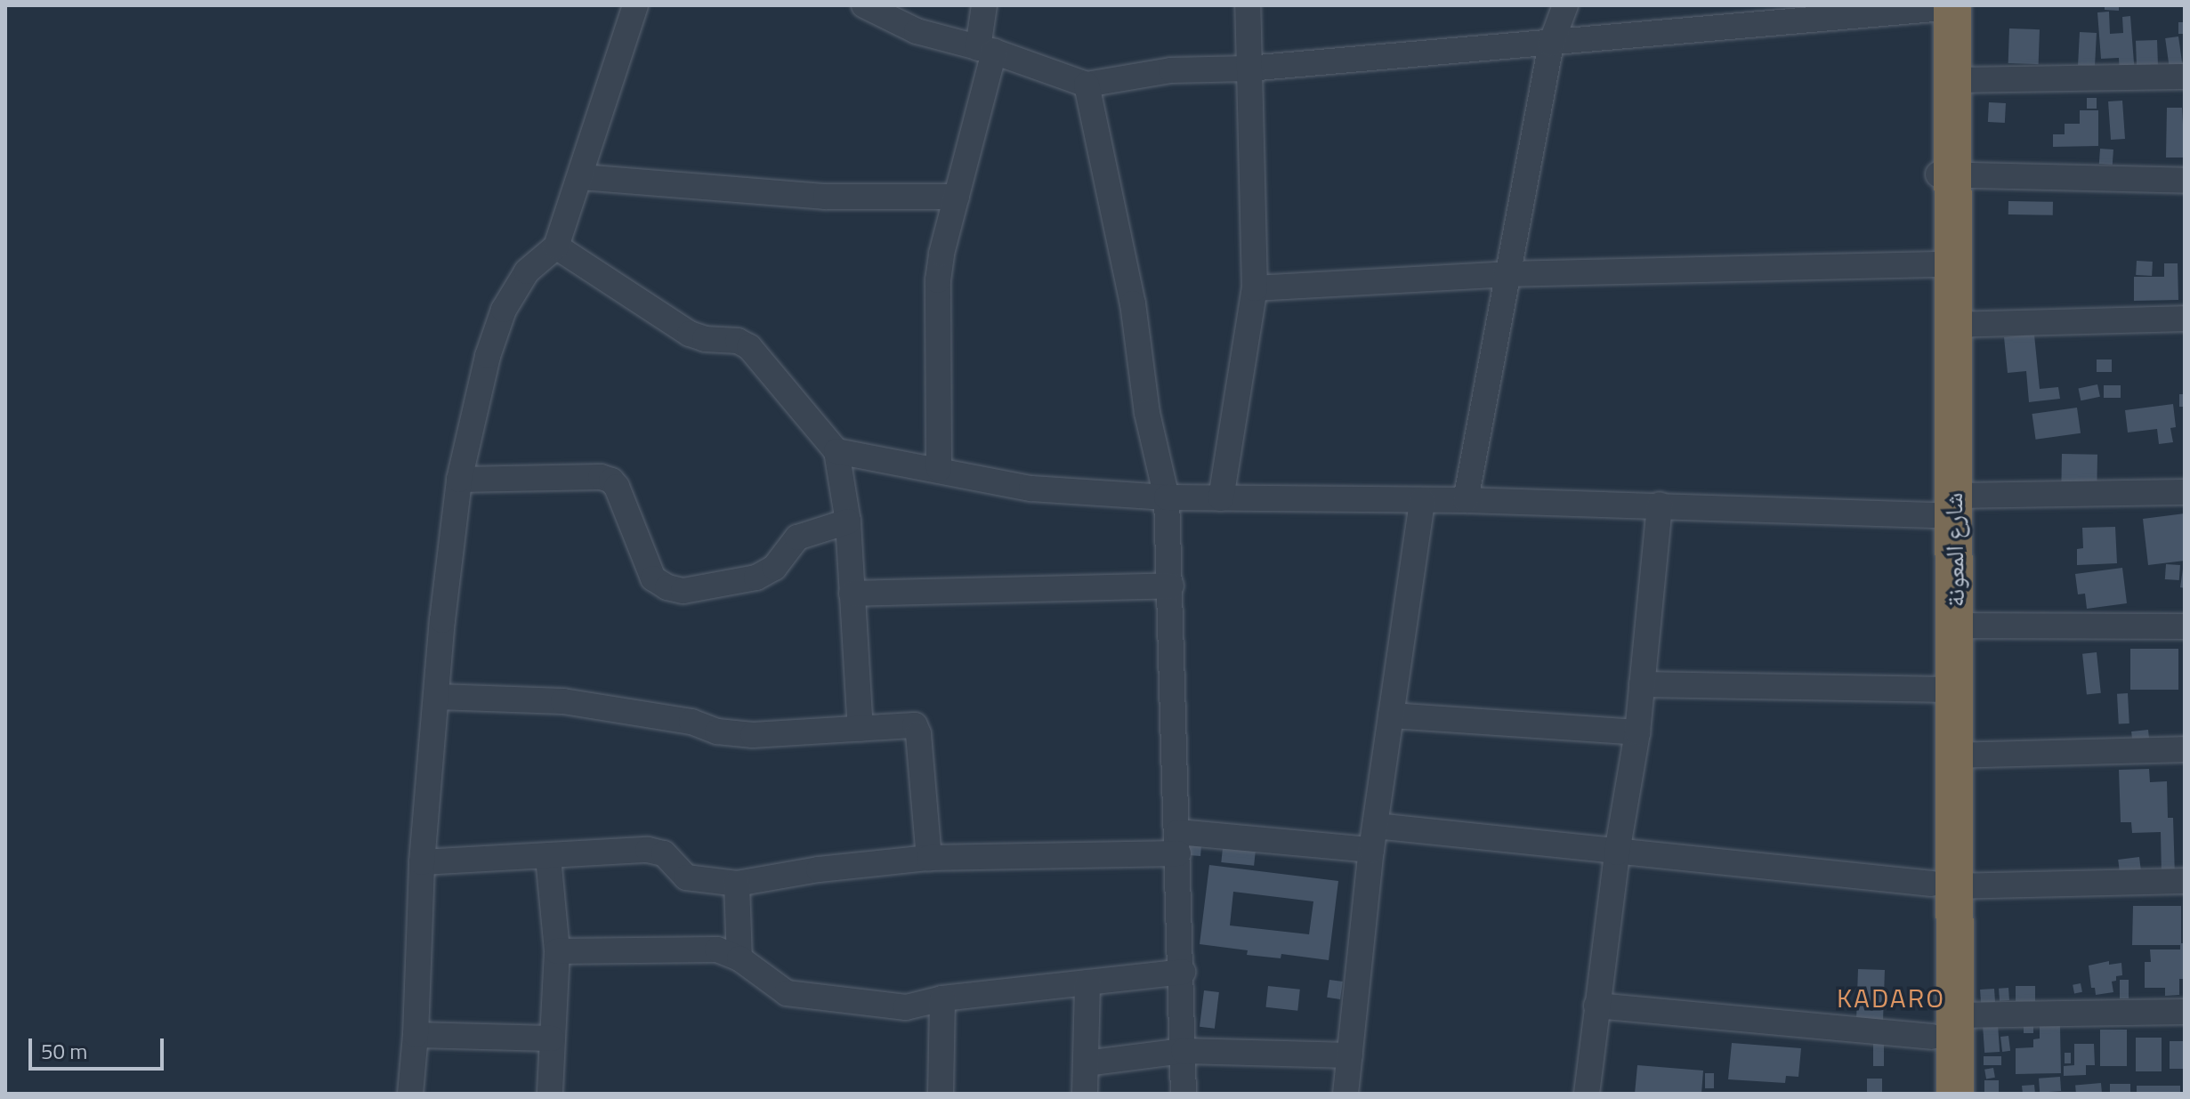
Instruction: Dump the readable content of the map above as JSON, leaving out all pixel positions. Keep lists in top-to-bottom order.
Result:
{
  "streets": {
    "highway": ["شارع المعونة"]
  },
  "districts": ["KADARO"],
  "scale_bar": "50 m"
}
